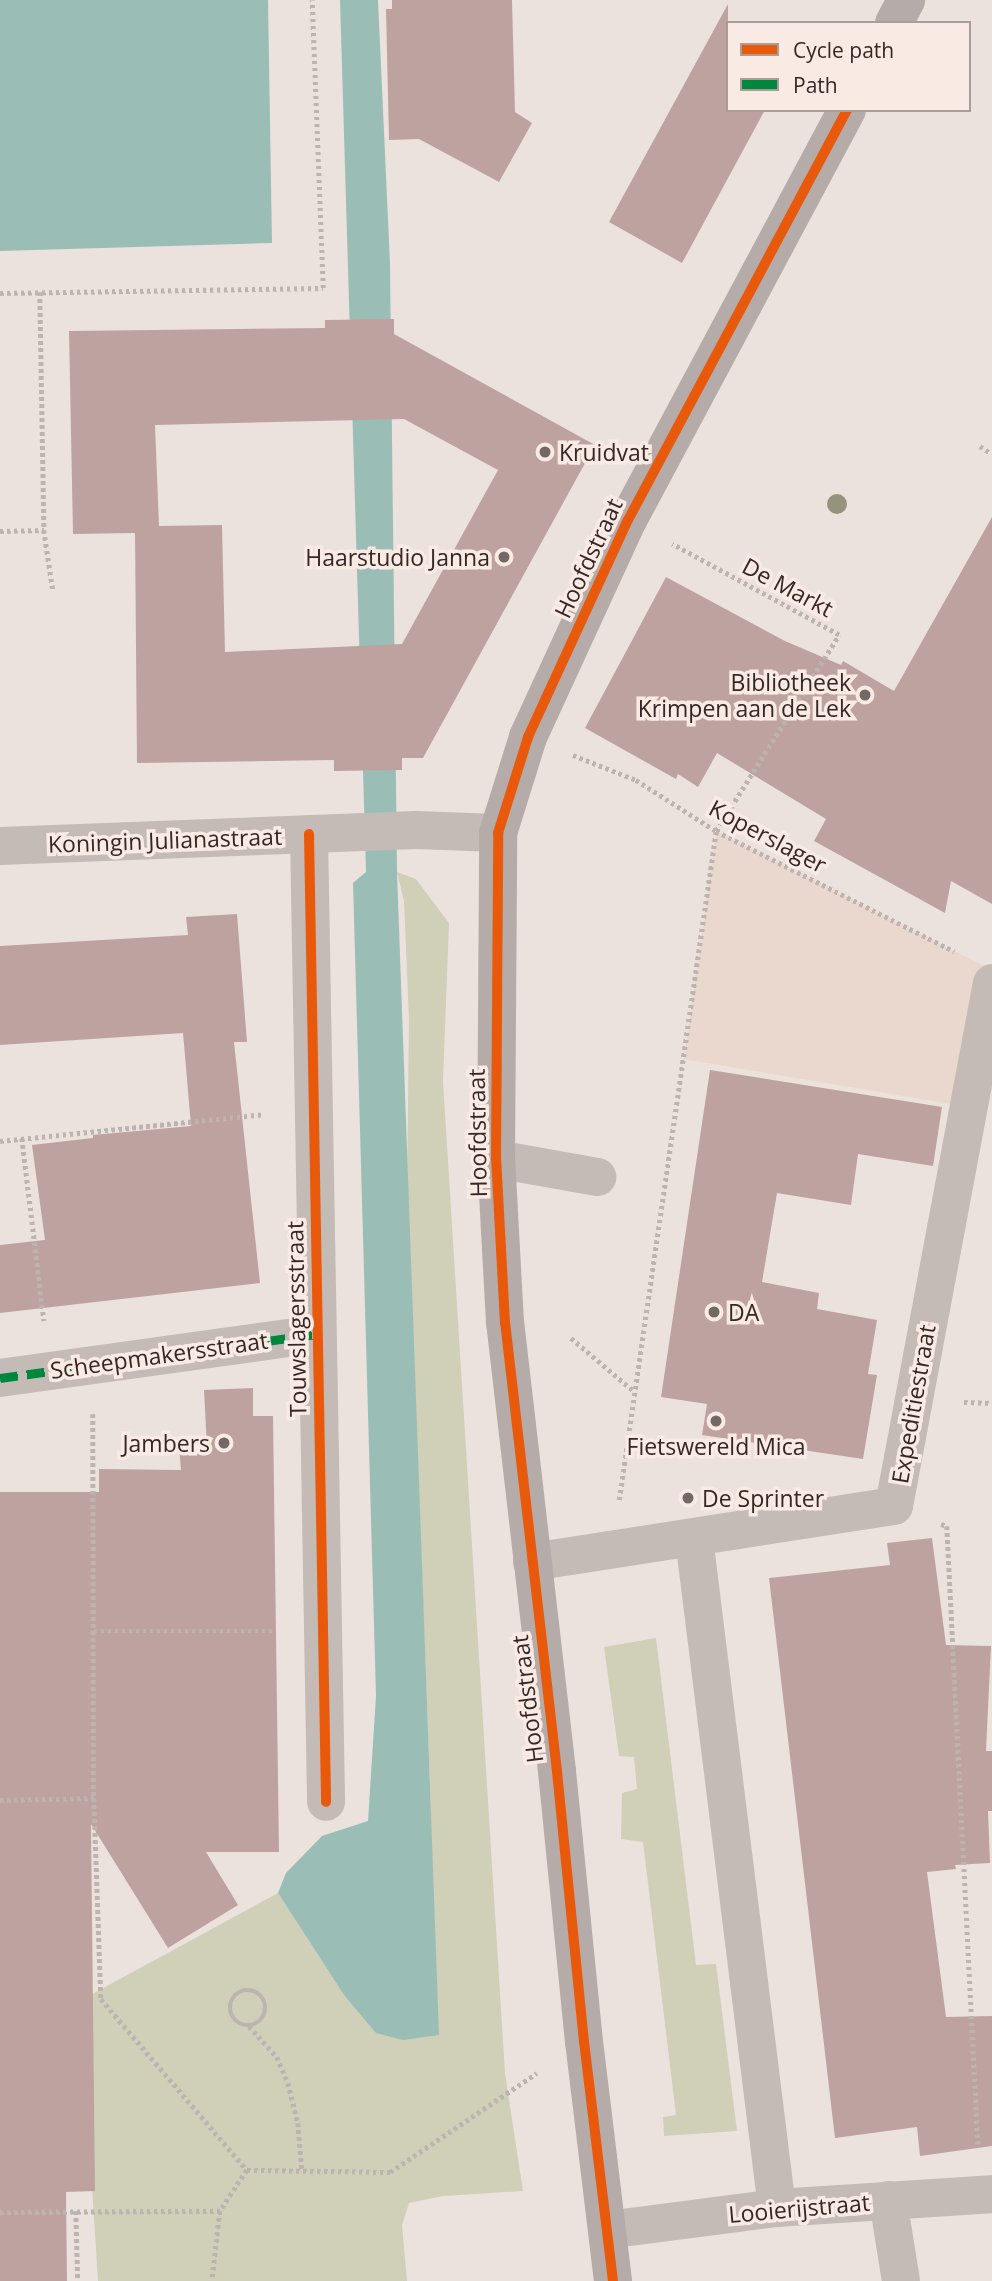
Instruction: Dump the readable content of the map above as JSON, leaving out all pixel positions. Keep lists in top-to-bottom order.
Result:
{
  "streets": {
    "street": [
      "Hoofdstraat",
      "Koningin Julianastraat",
      "Touwslagersstraat",
      "Scheepmakersstraat",
      "Expeditiestraat",
      "Looierijstraat"
    ],
    "path": ["De Markt", "Koperslager"]
  },
  "crossings": [
    ["Hoofdstraat", "De Markt"],
    ["Hoofdstraat", "Koperslager"],
    ["Hoofdstraat", "Koningin Julianastraat"],
    ["Hoofdstraat", "Expeditiestraat"],
    ["Hoofdstraat", "Looierijstraat"],
    ["De Markt", "Koperslager"],
    ["Koningin Julianastraat", "Touwslagersstraat"],
    ["Touwslagersstraat", "Scheepmakersstraat"]
  ],
  "places": [
    "Kruidvat",
    "Haarstudio Janna",
    "Bibliotheek Krimpen aan de Lek",
    "DA",
    "Fietswereld Mica",
    "Jambers",
    "De Sprinter"
  ],
  "legend": ["Cycle path", "Path"]
}
